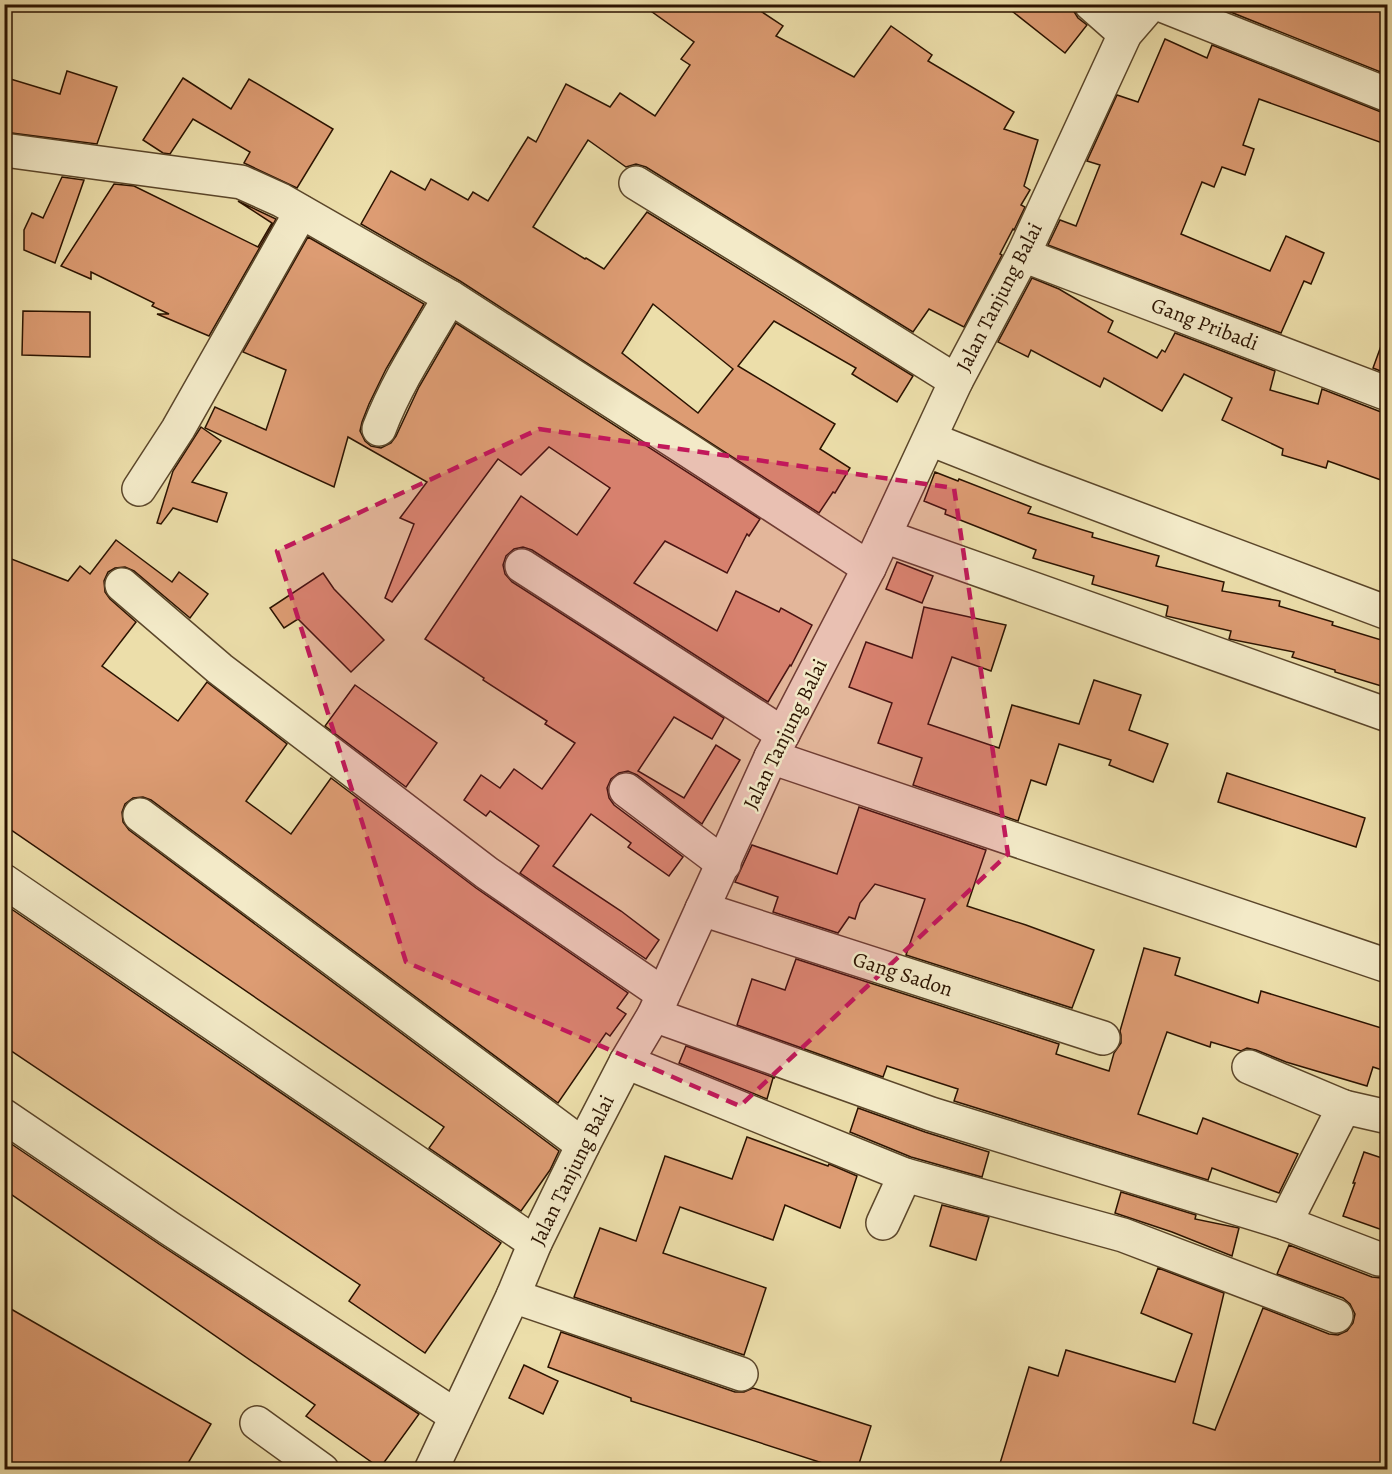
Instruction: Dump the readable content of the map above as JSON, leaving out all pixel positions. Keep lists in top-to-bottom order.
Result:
{
  "streets": {
    "street": ["Jalan Tanjung Balai", "Gang Pribadi", "Gang Sadon"]
  },
  "crossings": [
    ["Jalan Tanjung Balai", "Gang Pribadi"],
    ["Jalan Tanjung Balai", "Gang Sadon"]
  ]
}
